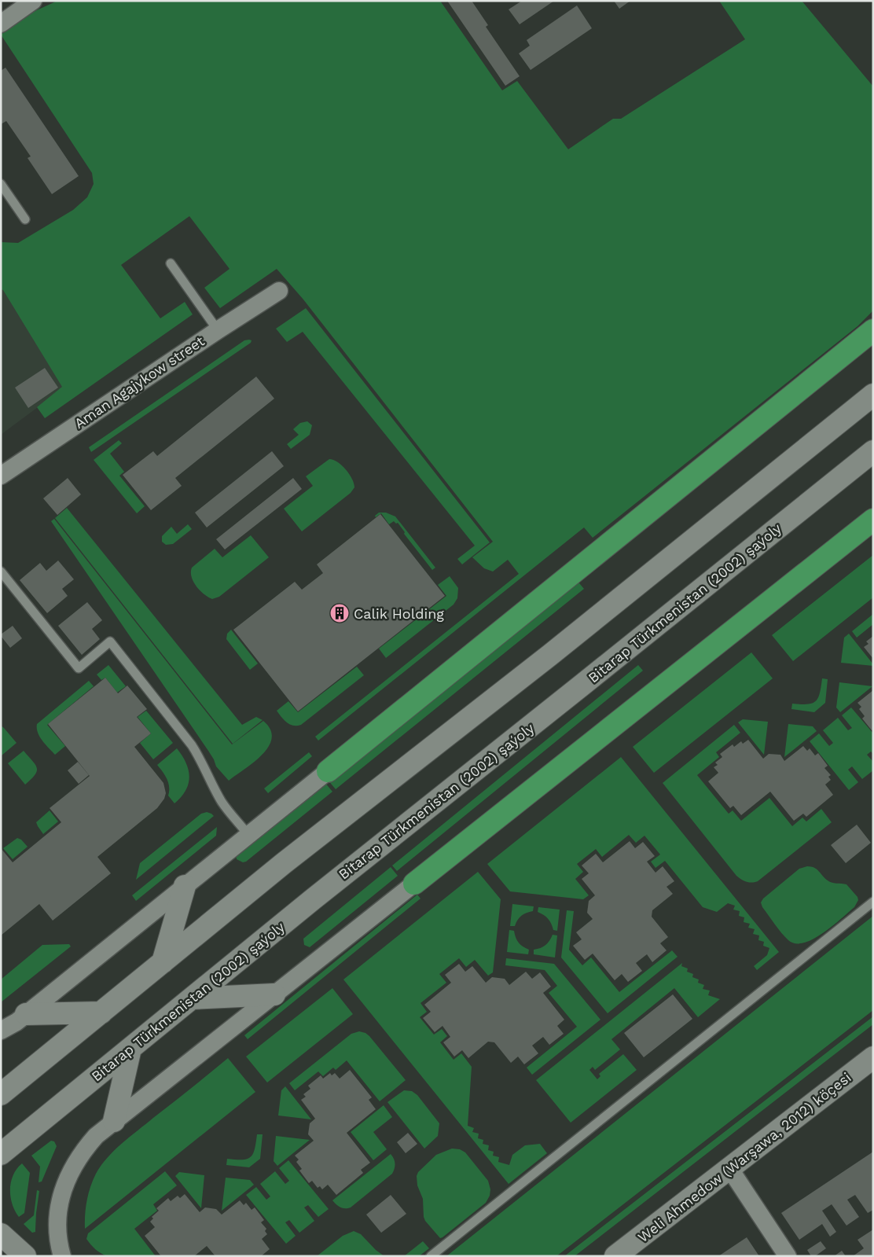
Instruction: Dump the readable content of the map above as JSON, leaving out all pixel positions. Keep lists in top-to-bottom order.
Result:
{
  "streets": {
    "main road": ["Bitarap Türkmenistan (2002) şaýoly", "Weli Ahmedow (Warşawa, 2012) köçesi"],
    "street": ["Aman Agajykow street"]
  },
  "places": {
    "building": ["Calik Holding"]
  }
}
